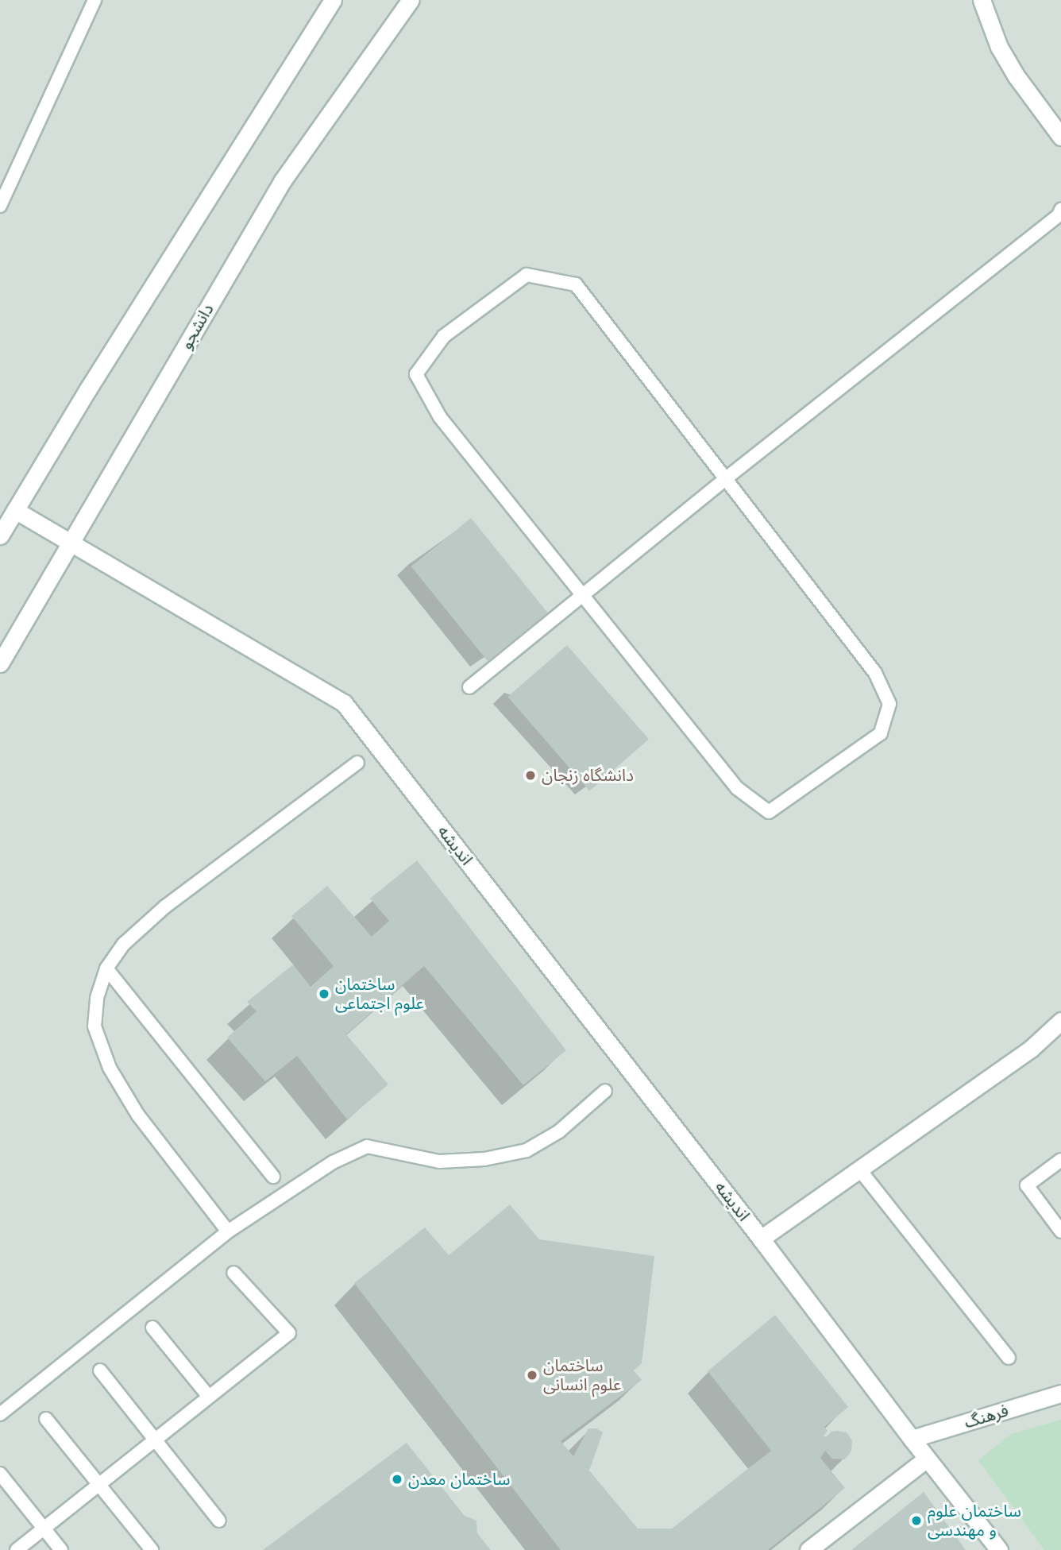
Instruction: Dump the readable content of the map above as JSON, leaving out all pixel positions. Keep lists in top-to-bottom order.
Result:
{
  "streets": {
    "street": ["دانشجو", "اندیشه", "فرهنگ"]
  },
  "crossings": [
    ["دانشجو", "اندیشه"],
    ["اندیشه", "فرهنگ"]
  ],
  "places": [
    "دانشگاه زنجان",
    "ساختمان علوم اجتماعی",
    "ساختمان علوم انسانی",
    "ساختمان معدن",
    "ساختمان علوم و مهندسی"
  ]
}
